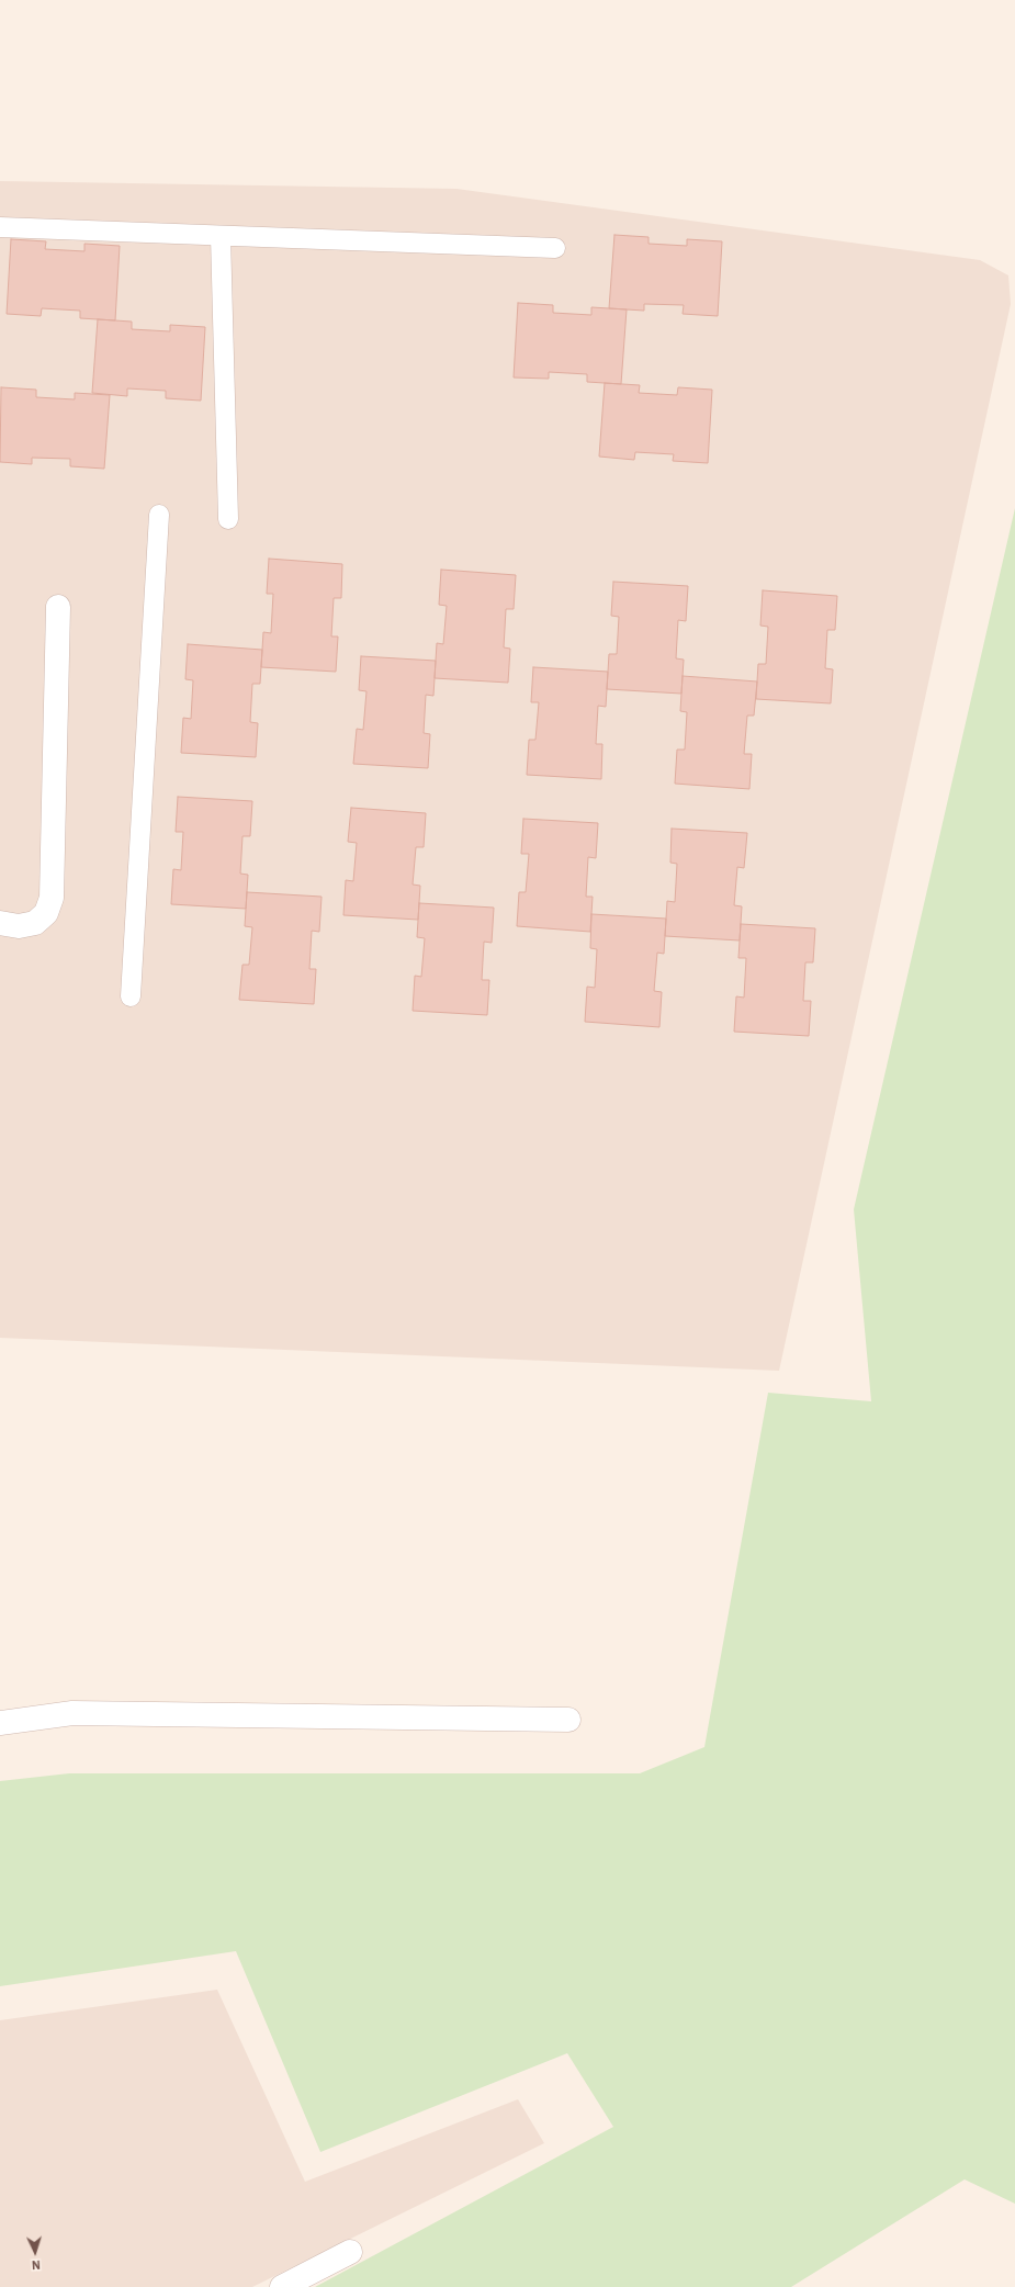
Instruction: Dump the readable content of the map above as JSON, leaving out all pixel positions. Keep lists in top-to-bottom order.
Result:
{
  "north": "bottom"
}
